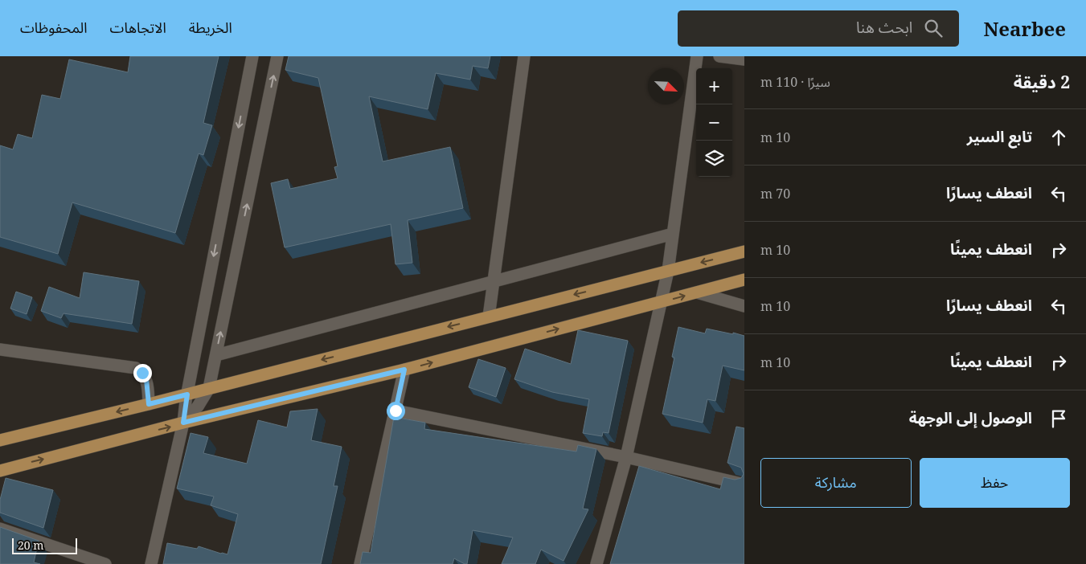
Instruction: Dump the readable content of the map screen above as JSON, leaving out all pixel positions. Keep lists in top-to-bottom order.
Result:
{
  "scale_bar": "20 m",
  "north": "bottom right",
  "page": {
    "header": "Nearbee",
    "search": "ابحث هنا",
    "nav": ["الخريطة", "الاتجاهات", "المحفوظات"],
    "heading": ["2 دقيقة", "سيرًا · 110 m"],
    "map_buttons": ["+", "−"],
    "list": [
      ["تابع السير", "10 m"],
      ["انعطف يسارًا", "70 m"],
      ["انعطف يمينًا", "10 m"],
      ["انعطف يسارًا", "10 m"],
      ["انعطف يمينًا", "10 m"],
      "الوصول إلى الوجهة"
    ],
    "buttons": ["حفظ", "مشاركة"],
    "scale": "20 m"
  }
}
